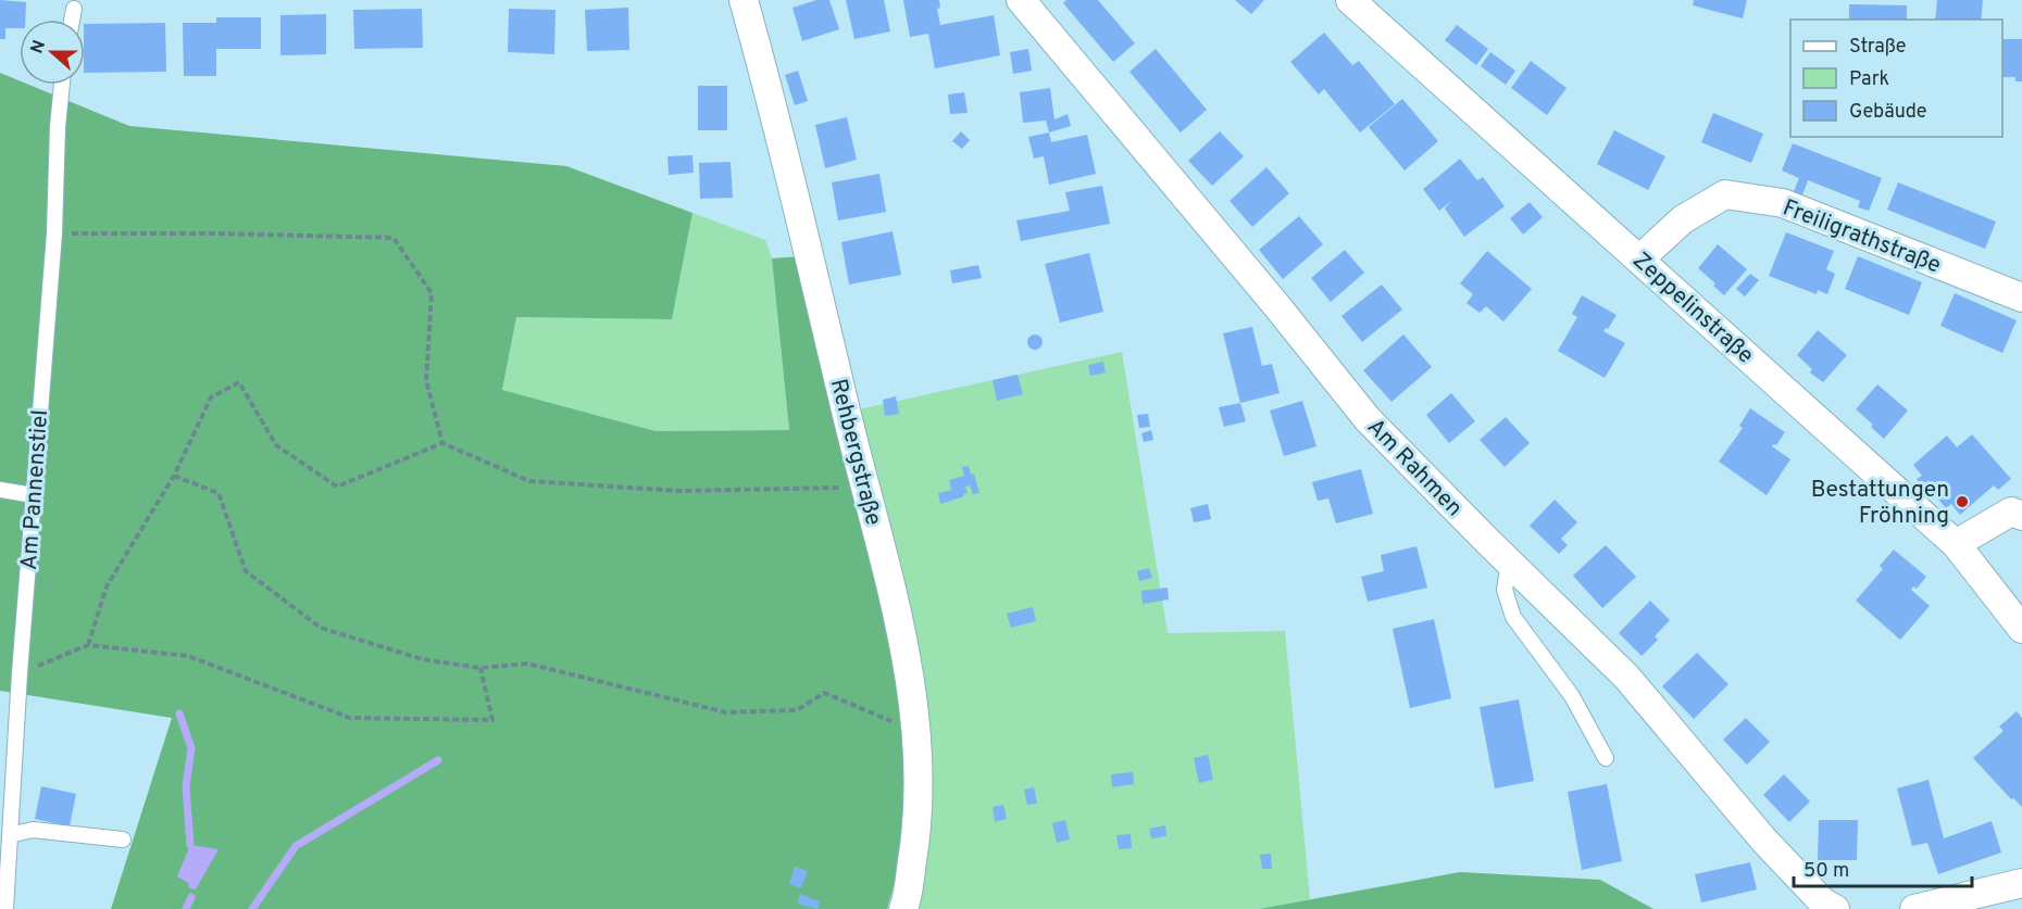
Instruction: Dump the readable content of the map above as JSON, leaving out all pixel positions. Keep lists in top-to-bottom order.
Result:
{
  "streets": {
    "street": [
      "Freiligrathstraße",
      "Zeppelinstraße",
      "Rehbergstraße",
      "Am Rahmen"
    ],
    "lane": ["Am Pannenstiel"]
  },
  "crossings": [
    ["Freiligrathstraße", "Zeppelinstraße"]
  ],
  "places": ["Bestattungen Fröhning"],
  "legend": ["Straße", "Park", "Gebäude"],
  "scale_bar": "50 m",
  "north": "left"
}
